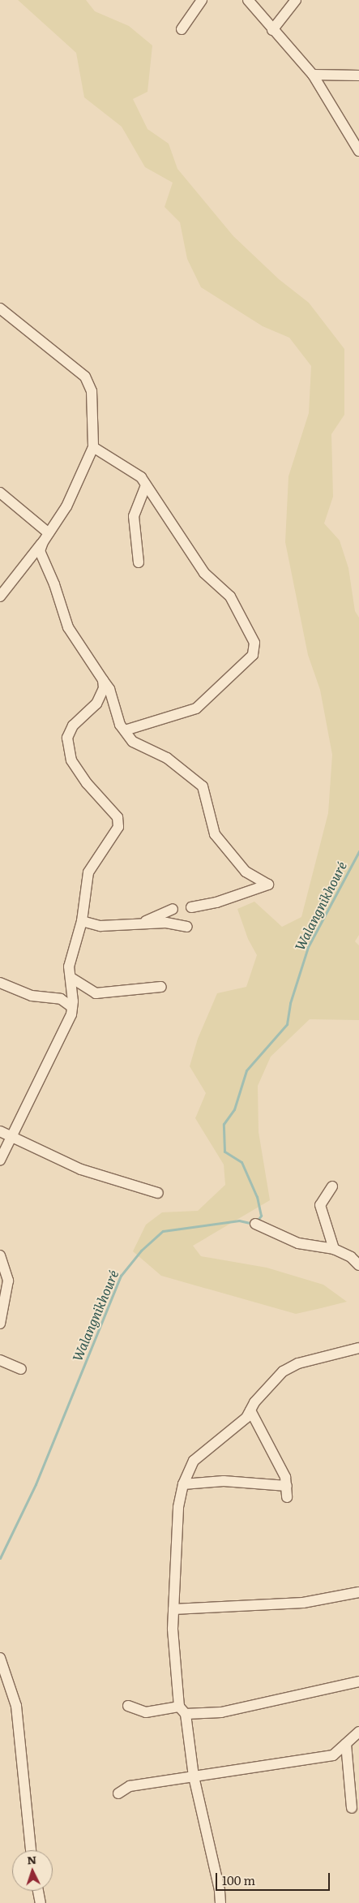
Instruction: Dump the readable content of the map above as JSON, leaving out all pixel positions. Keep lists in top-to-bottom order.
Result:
{
  "water": ["Walangnikhouré"],
  "scale_bar": "100 m",
  "north": "top"
}
